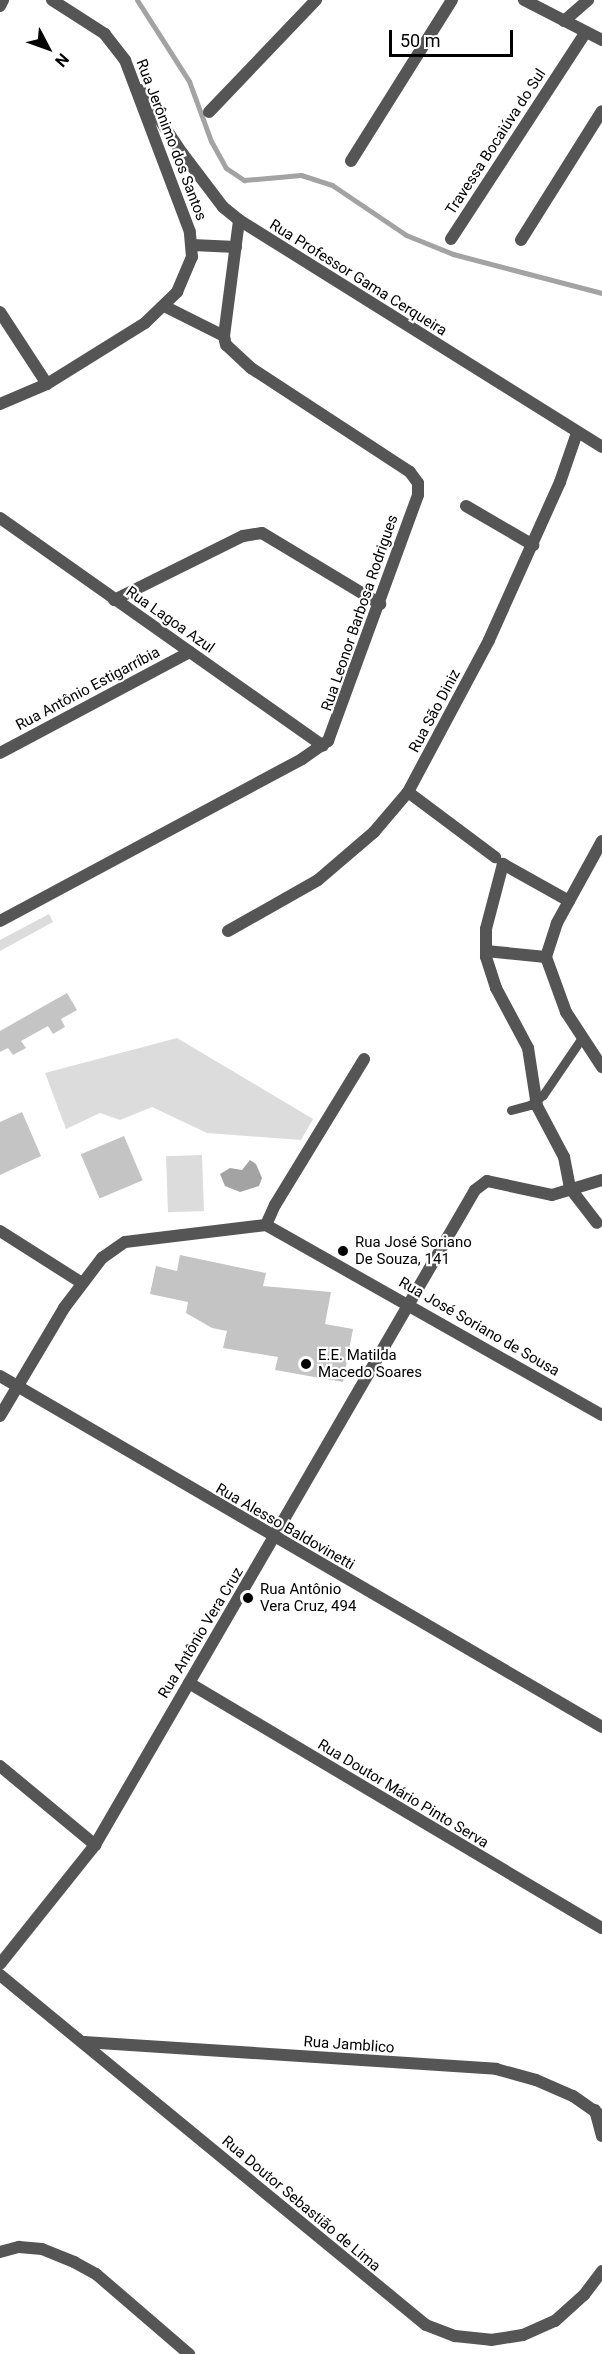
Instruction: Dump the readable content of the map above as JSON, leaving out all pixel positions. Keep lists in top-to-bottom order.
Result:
{
  "streets": {
    "street": [
      "Rua Jerônimo dos Santos",
      "Travessa Bocaiúva do Sul",
      "Rua Professor Gama Cerqueira",
      "Rua Leonor Barbosa Rodrigues",
      "Rua Lagoa Azul",
      "Rua Antônio Estigarríbia",
      "Rua São Diniz",
      "Rua José Soriano de Sousa",
      "Rua Alesso Baldovinetti",
      "Rua Antônio Vera Cruz",
      "Rua Doutor Mário Pinto Serva",
      "Rua Jamblico",
      "Rua Doutor Sebastião de Lima"
    ]
  },
  "crossings": [
    ["Rua Jerônimo dos Santos", "Rua Professor Gama Cerqueira"],
    ["Rua Professor Gama Cerqueira", "Rua São Diniz"],
    ["Rua Leonor Barbosa Rodrigues", "Rua Lagoa Azul"],
    ["Rua Lagoa Azul", "Rua Antônio Estigarríbia"],
    ["Rua José Soriano de Sousa", "Rua Antônio Vera Cruz"],
    ["Rua Alesso Baldovinetti", "Rua Antônio Vera Cruz"],
    ["Rua Antônio Vera Cruz", "Rua Doutor Mário Pinto Serva"],
    ["Rua Jamblico", "Rua Doutor Sebastião de Lima"]
  ],
  "places": ["Rua José Soriano De Souza, 141", "E.E. Matilda Macedo Soares", "Rua Antônio Vera Cruz, 494"],
  "scale_bar": "50 m",
  "north": "bottom right"
}
